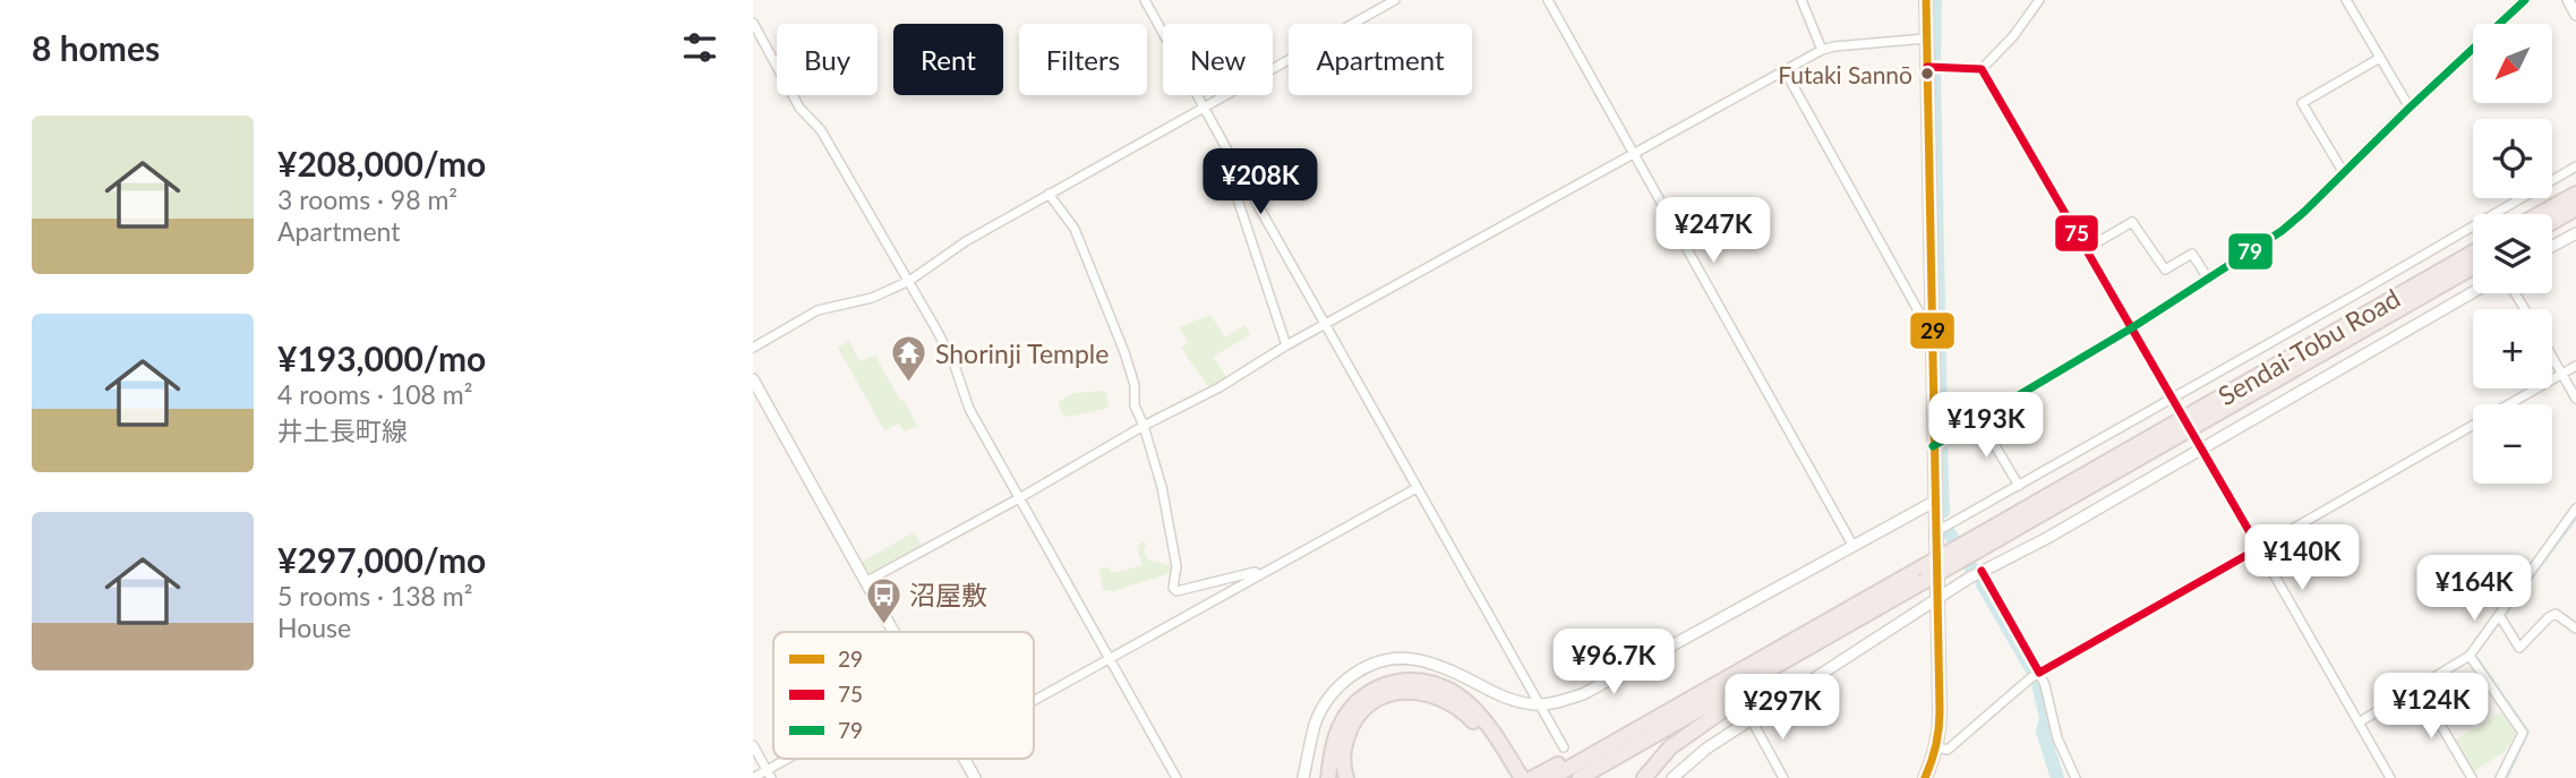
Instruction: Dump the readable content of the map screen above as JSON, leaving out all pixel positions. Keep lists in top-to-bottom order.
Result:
{
  "streets": {
    "highway": ["Sendai-Tobu Road"]
  },
  "places": {
    "other": ["Futaki Sannō"],
    "temple": ["Shorinji Temple"],
    "bus stop": ["沼屋敷"]
  },
  "lines": ["transit line 29", "transit line 79", "transit line 75"],
  "legend": ["29", "75", "79"],
  "north": "bottom left",
  "page": {
    "heading": "8 homes",
    "map_buttons": ["+", "−"],
    "chip": [
      "Buy",
      "Rent",
      "Filters",
      "New",
      "Apartment"
    ],
    "list": [
      {
        "name": "¥208,000/mo",
        "note": "3 rooms · 98 m² · Apartment"
      },
      {
        "name": "¥193,000/mo",
        "note": "4 rooms · 108 m² · 井土長町線"
      },
      {
        "name": "¥297,000/mo",
        "note": "5 rooms · 138 m² · House"
      }
    ],
    "price": [
      "¥208K",
      "¥247K",
      "¥193K",
      "¥140K",
      "¥164K",
      "¥96.7K",
      "¥124K",
      "¥297K"
    ]
  }
}
